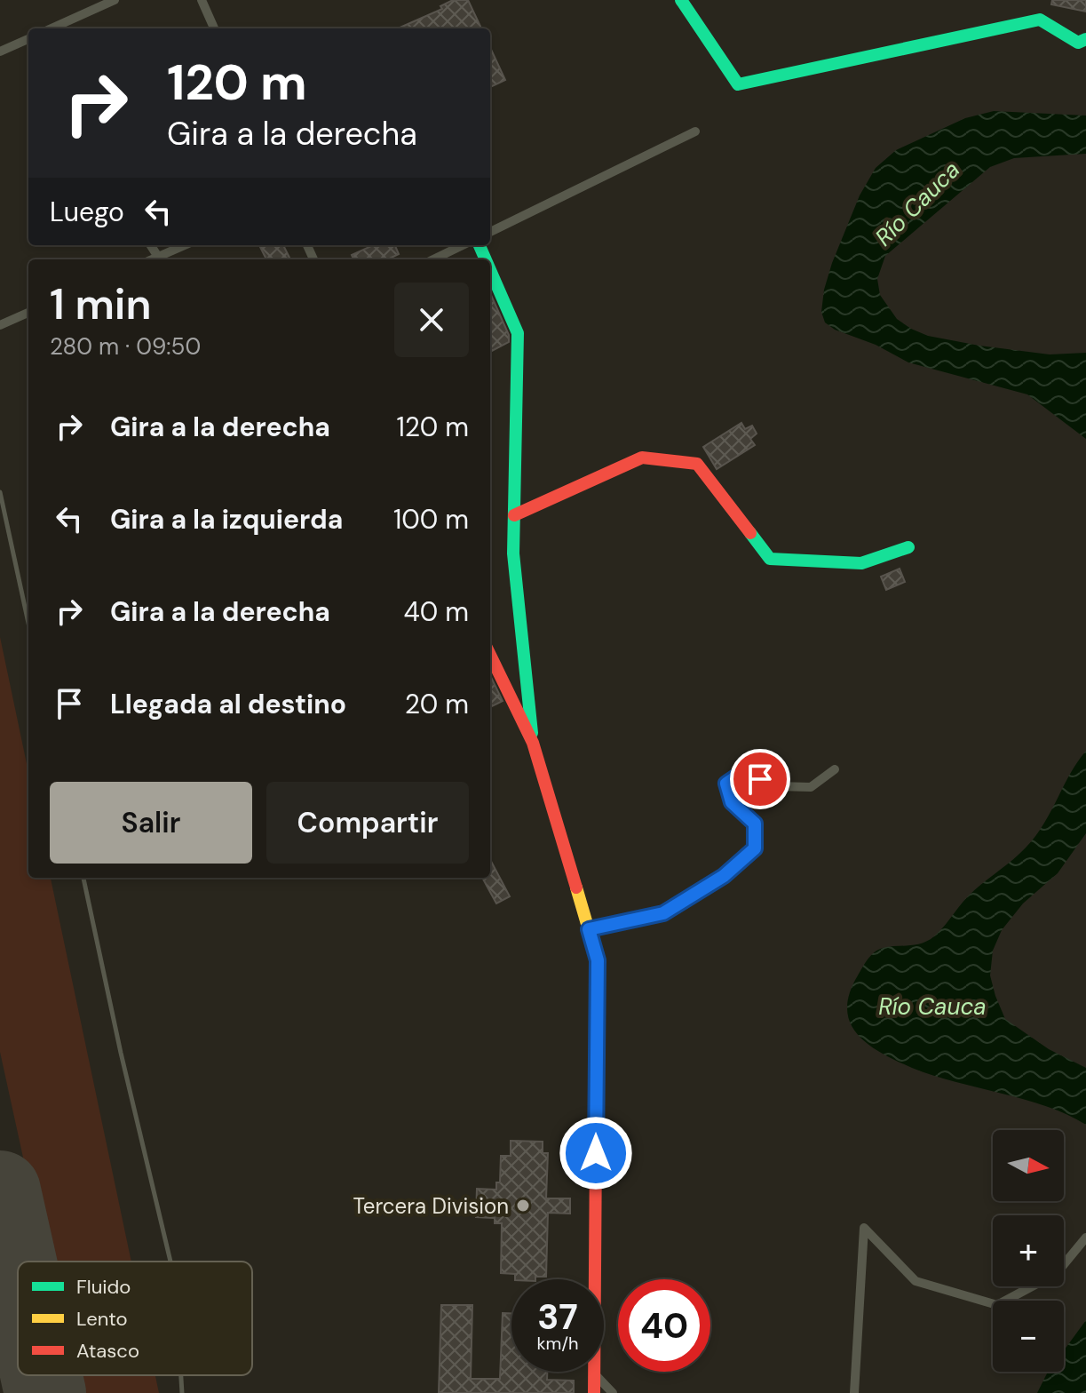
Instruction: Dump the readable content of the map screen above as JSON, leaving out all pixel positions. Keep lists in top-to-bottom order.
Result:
{
  "water": ["Río Cauca"],
  "places": ["Tercera Division"],
  "legend": ["Fluido", "Lento", "Atasco"],
  "north": "right",
  "page": {
    "turn": ["120 m", "Gira a la derecha"],
    "then": "Luego",
    "heading": ["1 min", "280 m · 09:50"],
    "list": [
      {
        "name": "Gira a la derecha",
        "value": "120 m"
      },
      {
        "name": "Gira a la izquierda",
        "value": "100 m"
      },
      {
        "name": "Gira a la derecha",
        "value": "40 m"
      },
      {
        "name": "Llegada al destino",
        "value": "20 m"
      }
    ],
    "buttons": ["Salir", "Compartir"],
    "map_buttons": ["+", "−"],
    "speed": "37 km/h",
    "limit": "40"
  }
}
